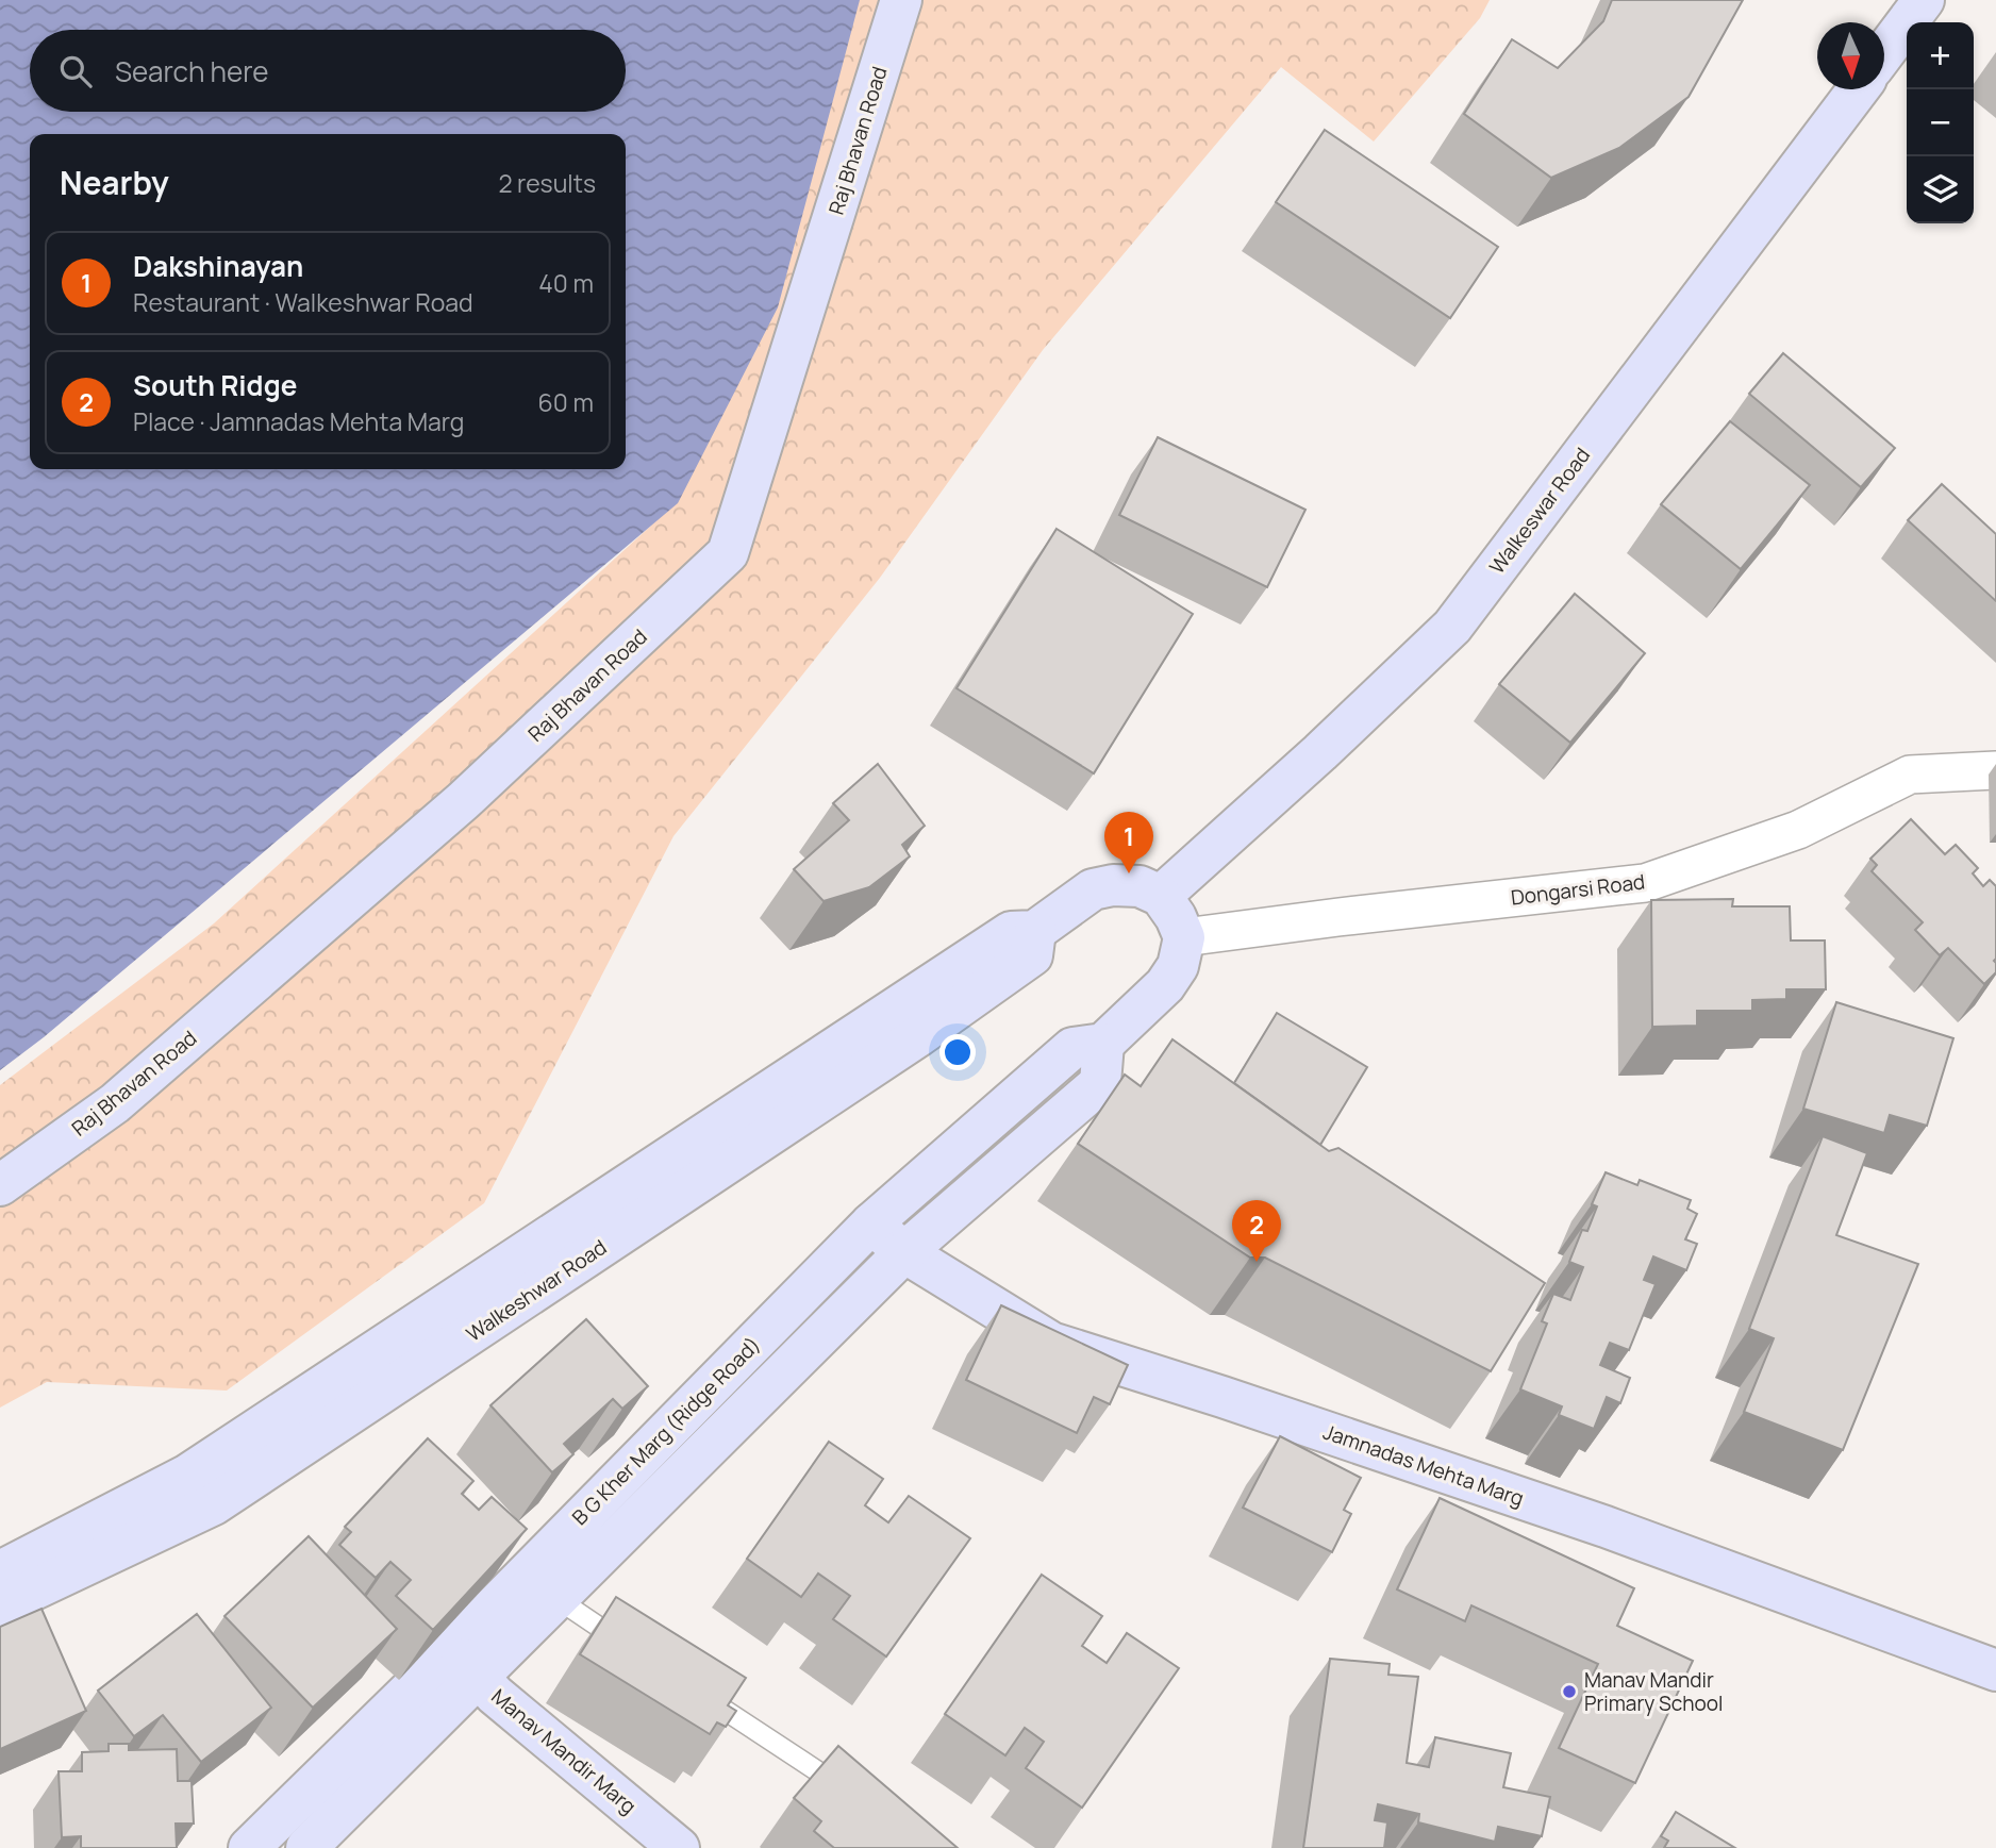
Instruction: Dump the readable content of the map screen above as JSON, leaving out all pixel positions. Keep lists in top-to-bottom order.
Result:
{
  "streets": {
    "main road": [
      "Raj Bhavan Road",
      "Walkeswar Road",
      "Walkeshwar Road",
      "B G Kher Marg (Ridge Road)",
      "Jamnadas Mehta Marg",
      "Manav Mandir Marg"
    ],
    "street": ["Dongarsi Road"]
  },
  "crossings": [
    ["Walkeswar Road", "Walkeshwar Road"],
    ["B G Kher Marg (Ridge Road)", "Jamnadas Mehta Marg"],
    ["B G Kher Marg (Ridge Road)", "Manav Mandir Marg"]
  ],
  "places": ["Manav Mandir Primary School"],
  "north": "bottom",
  "page": {
    "map_buttons": ["+", "−"],
    "search": "Search here",
    "heading": ["Nearby", "2 results"],
    "list": [
      {
        "mark": "1",
        "name": "Dakshinayan",
        "note": "Restaurant · Walkeshwar Road",
        "value": "40 m"
      },
      {
        "mark": "2",
        "name": "South Ridge",
        "note": "Place · Jamnadas Mehta Marg",
        "value": "60 m"
      }
    ],
    "pins": ["1", "2"]
  }
}
